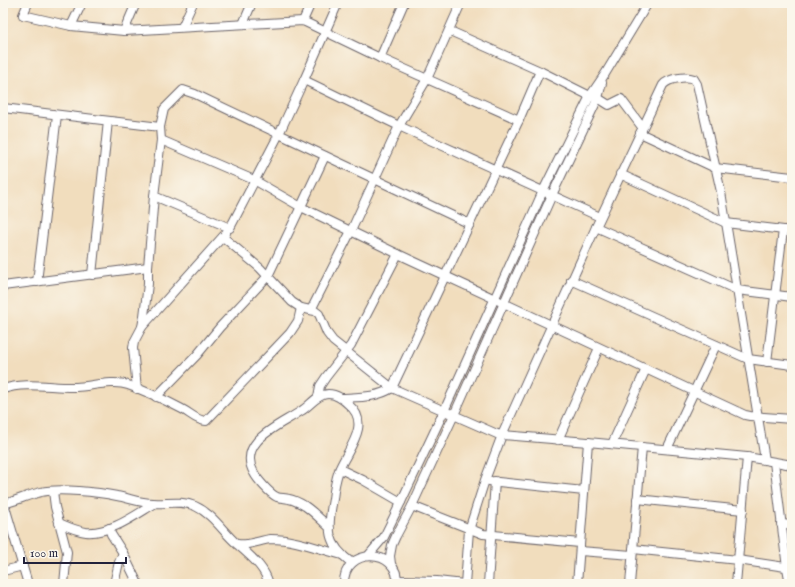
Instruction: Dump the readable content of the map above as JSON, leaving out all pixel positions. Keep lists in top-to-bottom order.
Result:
{
  "scale_bar": "100 m"
}
